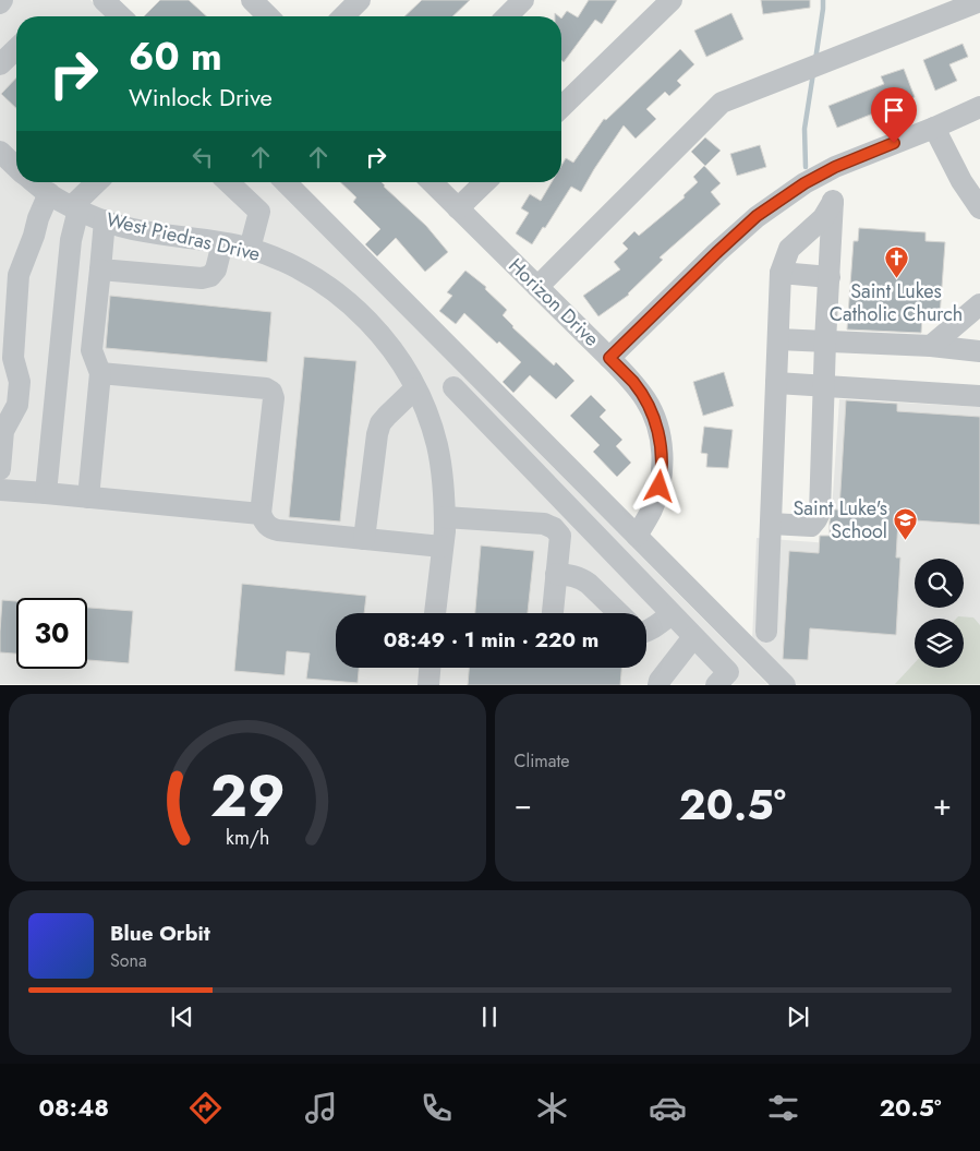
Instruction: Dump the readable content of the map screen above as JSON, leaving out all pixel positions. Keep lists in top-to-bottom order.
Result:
{
  "streets": {
    "street": ["West Piedras Drive", "Horizon Drive"]
  },
  "places": {
    "church": ["Saint Lukes Catholic Church"],
    "school or university": ["Saint Luke's School"]
  },
  "page": {
    "turn": ["60 m", "Winlock Drive"],
    "limit": "30",
    "trip": "08:49 · 1 min · 220 m",
    "tile": "Climate",
    "heat": ["−", "20.5°", "+"],
    "song": ["Blue Orbit", "Sona"],
    "tabs": ["08:48", "20.5°"],
    "gauge": ["29", "km/h"]
  }
}
